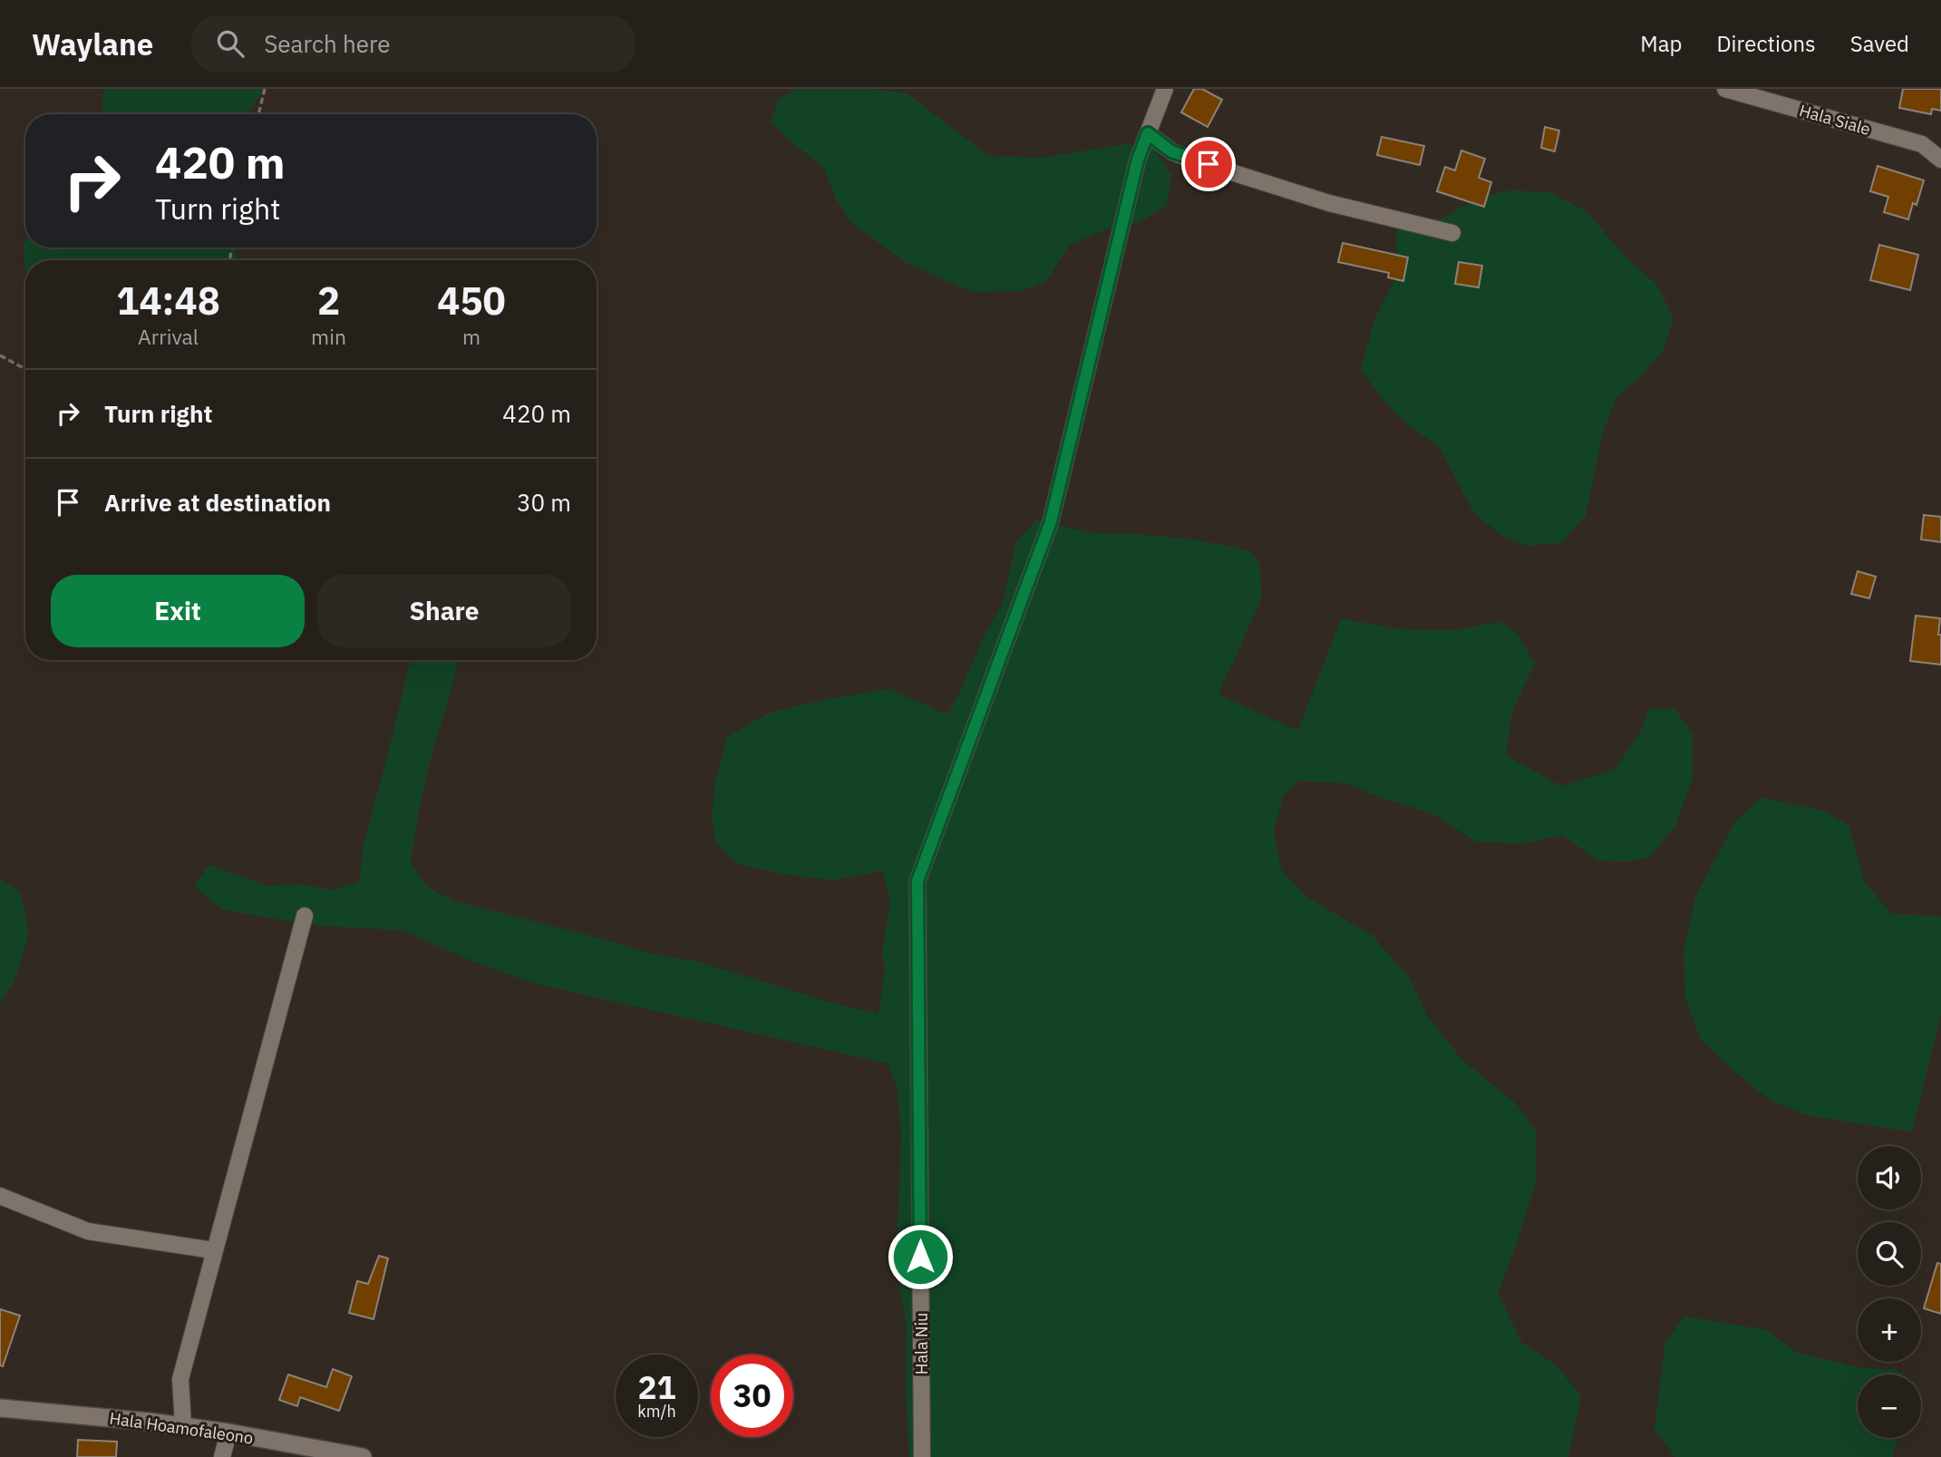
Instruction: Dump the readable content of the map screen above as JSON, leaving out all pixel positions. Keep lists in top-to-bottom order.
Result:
{
  "streets": {
    "street": ["Hala Siale", "Hala Niu", "Hala Hoamofaleono"]
  },
  "page": {
    "header": "Waylane",
    "search": "Search here",
    "nav": ["Map", "Directions", "Saved"],
    "turn": ["420 m", "Turn right"],
    "eta": [
      "14:48",
      "Arrival",
      "2",
      "min",
      "450",
      "m"
    ],
    "list": [
      {
        "name": "Turn right",
        "value": "420 m"
      },
      {
        "name": "Arrive at destination",
        "value": "30 m"
      }
    ],
    "buttons": ["Exit", "Share"],
    "map_buttons": ["+", "−"],
    "speed": "21 km/h",
    "limit": "30"
  }
}
